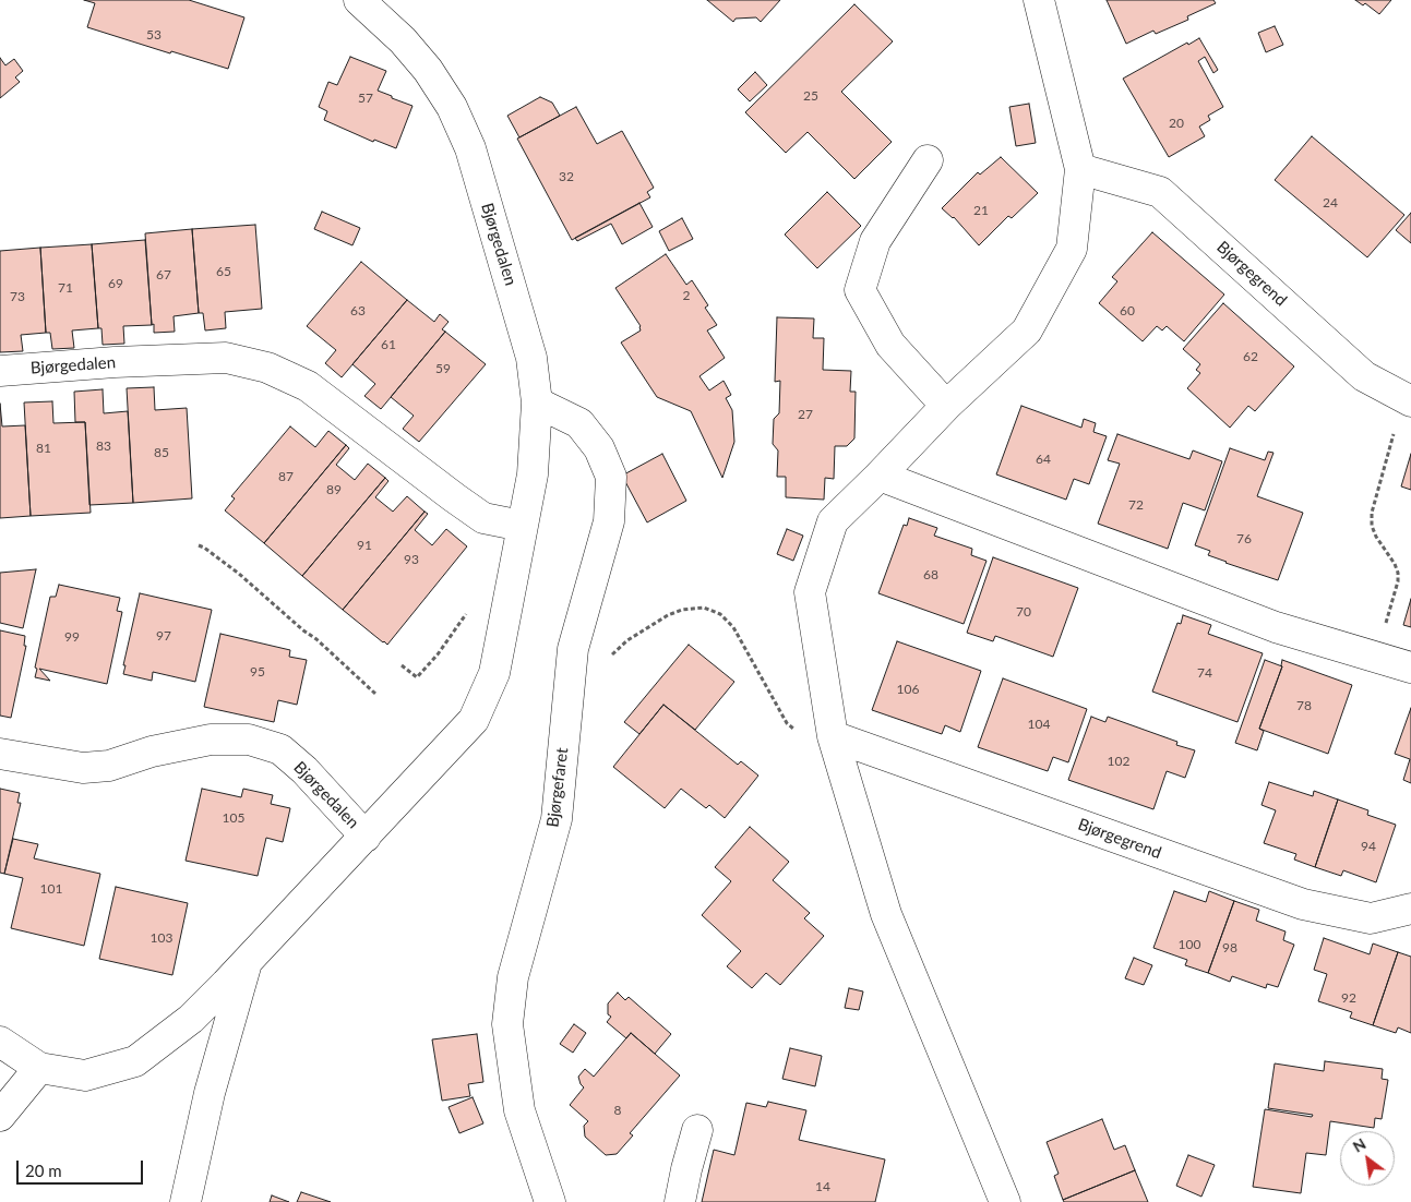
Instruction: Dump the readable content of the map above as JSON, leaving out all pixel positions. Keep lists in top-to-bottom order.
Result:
{
  "streets": {
    "street": ["Bjørgedalen", "Bjørgegrend", "Bjørgefaret"]
  },
  "crossings": [
    ["Bjørgedalen", "Bjørgefaret"]
  ],
  "house_numbers": [
    "53",
    "25",
    "57",
    "20",
    "32",
    "24",
    "21",
    "65",
    "67",
    "69",
    "71",
    "2",
    "73",
    "63",
    "60",
    "61",
    "62",
    "59",
    "27",
    "83",
    "81",
    "85",
    "64",
    "87",
    "89",
    "72",
    "76",
    "91",
    "93",
    "68",
    "70",
    "97",
    "99",
    "95",
    "74",
    "106",
    "78",
    "104",
    "102",
    "105",
    "94",
    "101",
    "103",
    "100",
    "98",
    "92",
    "8",
    "14"
  ],
  "scale_bar": "20 m",
  "north": "top left"
}
